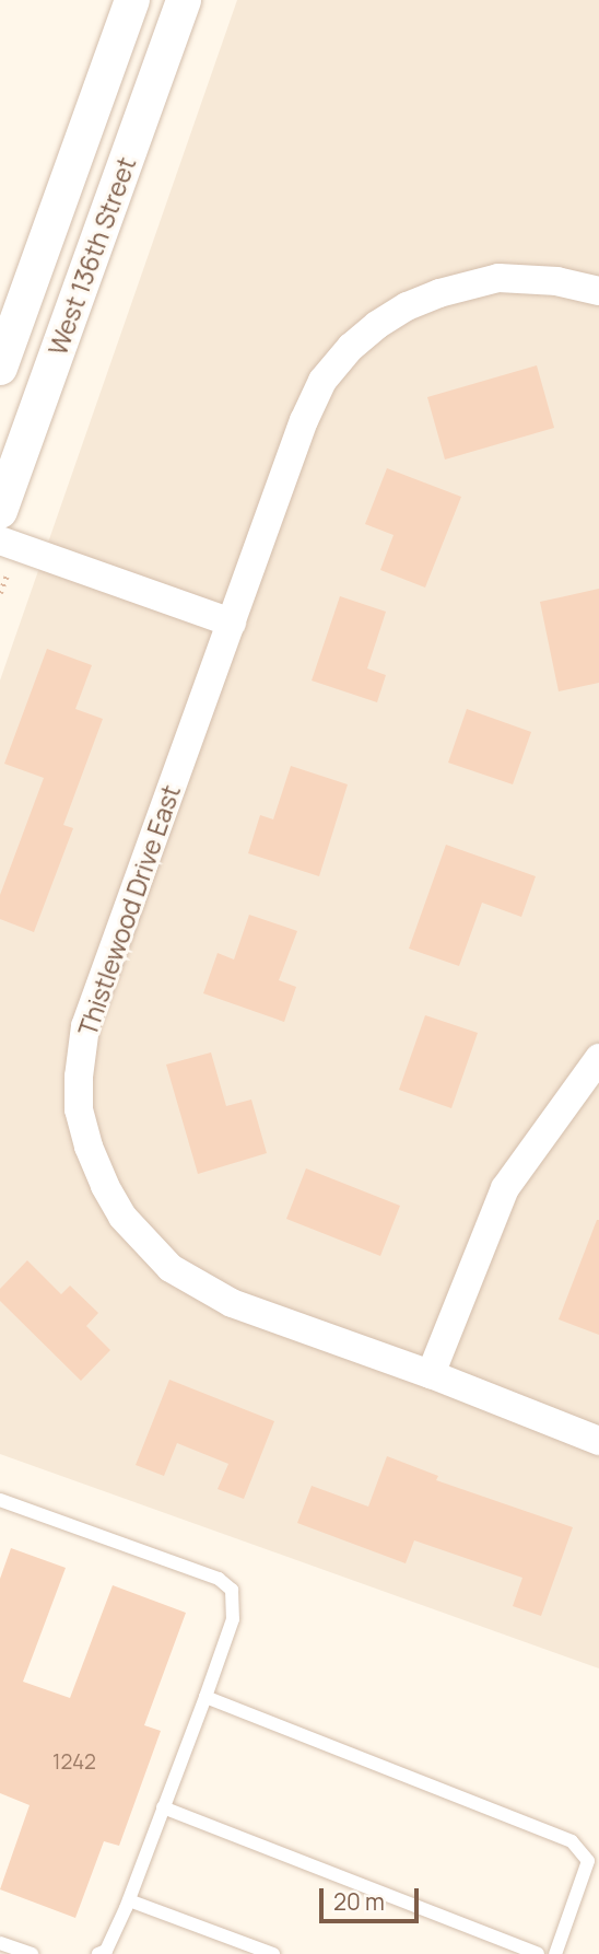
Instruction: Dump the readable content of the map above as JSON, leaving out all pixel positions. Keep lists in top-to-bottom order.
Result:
{
  "streets": {
    "street": ["West 136th Street", "Thistlewood Drive East"]
  },
  "house_numbers": ["1242"],
  "scale_bar": "20 m"
}
